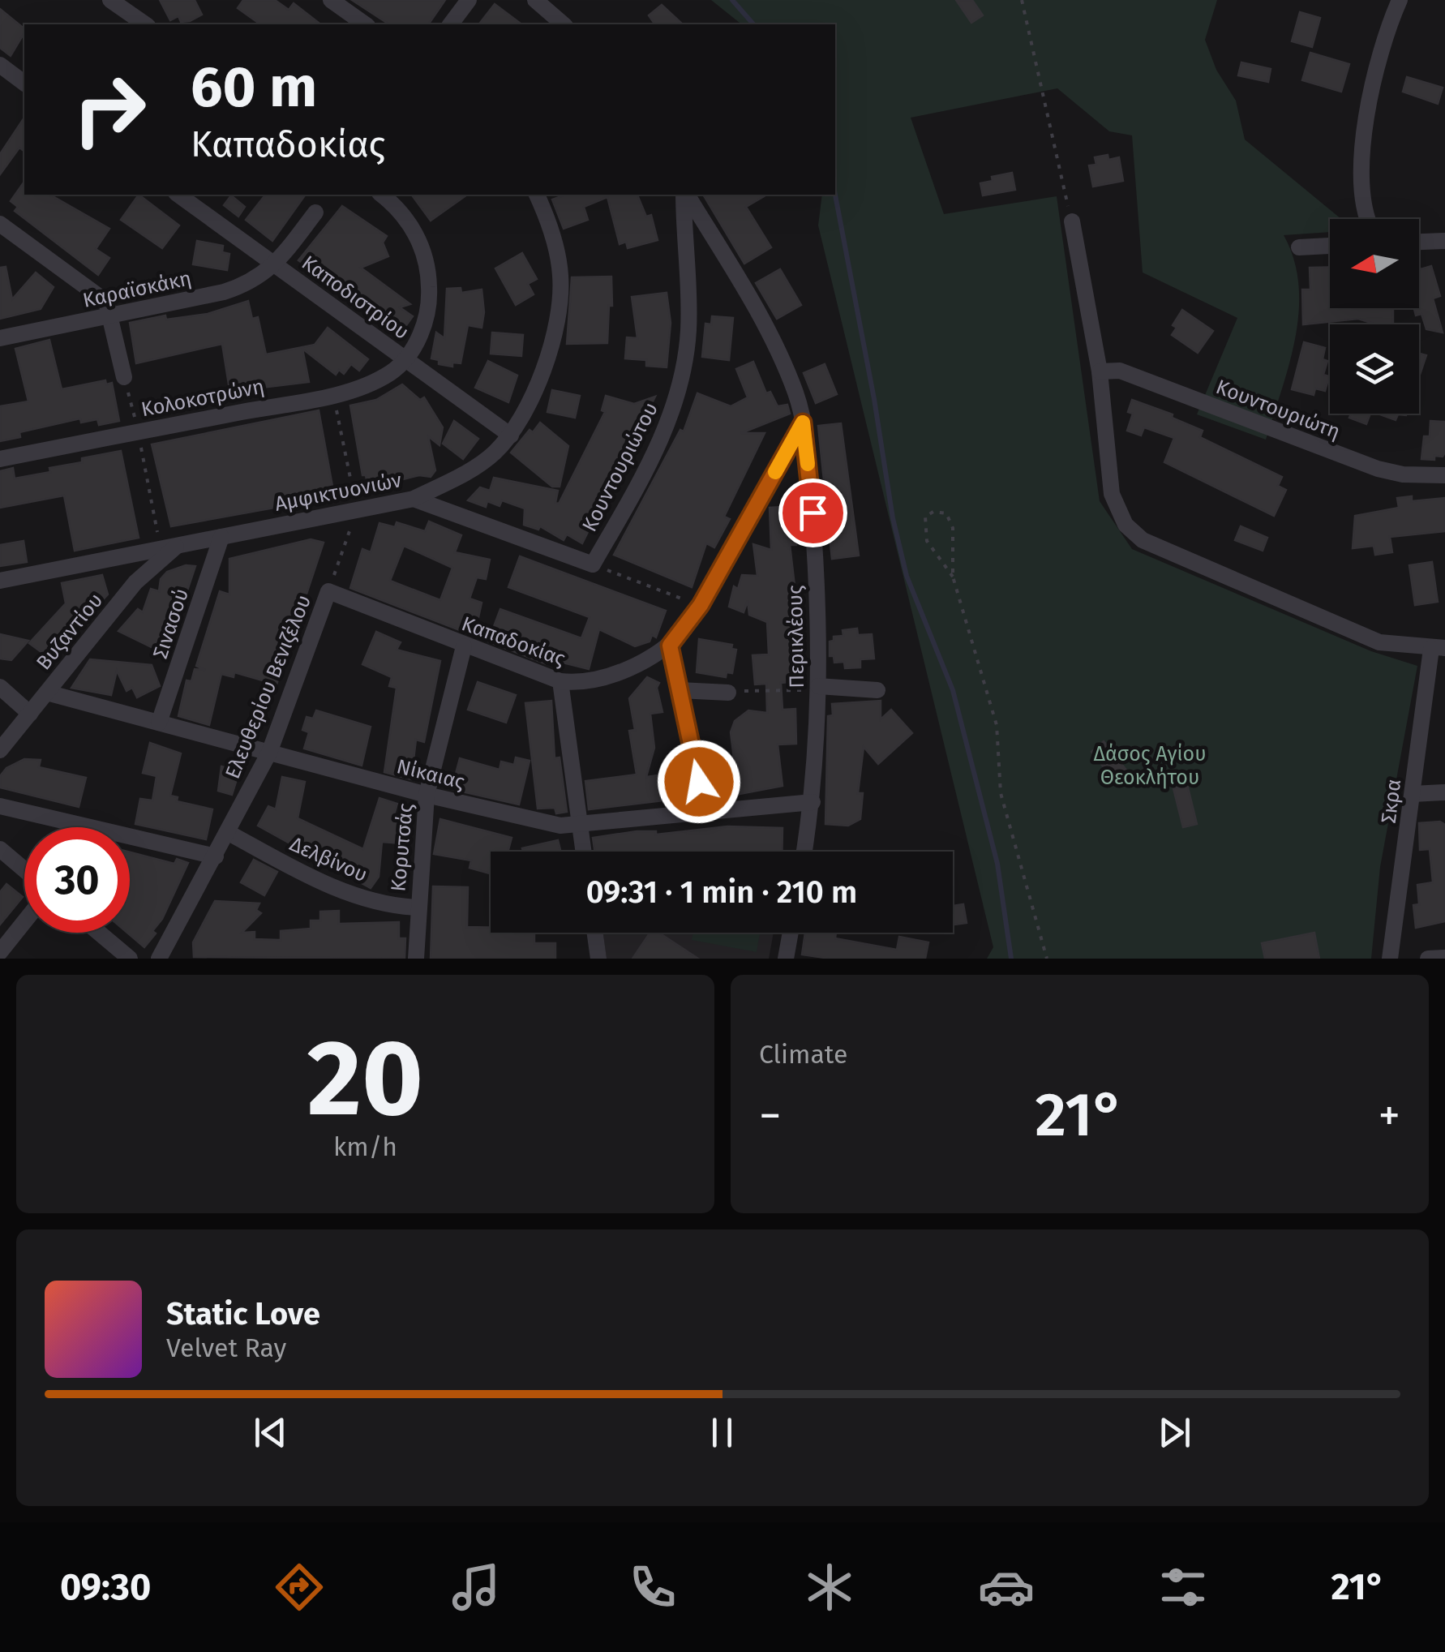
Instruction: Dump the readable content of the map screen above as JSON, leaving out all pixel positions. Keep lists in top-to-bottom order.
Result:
{
  "streets": {
    "street": [
      "Καραϊσκάκη",
      "Καποδιστρίου",
      "Κολοκοτρώνη",
      "Κουντουριώτη",
      "Κουντουριώτου",
      "Αμφικτυονιών",
      "Σινασού",
      "Βυζαντίου",
      "Περικλέους",
      "Καπαδοκίας",
      "Ελευθερίου Βενιζέλου",
      "Νίκαιας",
      "Σκρα",
      "Κορυτσάς",
      "Δελβίνου"
    ]
  },
  "crossings": [
    ["Καραϊσκάκη", "Καποδιστρίου"],
    ["Καποδιστρίου", "Κολοκοτρώνη"],
    ["Καποδιστρίου", "Αμφικτυονιών"],
    ["Αμφικτυονιών", "Σινασού"],
    ["Αμφικτυονιών", "Βυζαντίου"],
    ["Αμφικτυονιών", "Ελευθερίου Βενιζέλου"],
    ["Σινασού", "Νίκαιας"],
    ["Βυζαντίου", "Νίκαιας"],
    ["Περικλέους", "Καπαδοκίας"],
    ["Περικλέους", "Νίκαιας"],
    ["Καπαδοκίας", "Ελευθερίου Βενιζέλου"],
    ["Καπαδοκίας", "Κορυτσάς"],
    ["Ελευθερίου Βενιζέλου", "Νίκαιας"],
    ["Ελευθερίου Βενιζέλου", "Δελβίνου"],
    ["Νίκαιας", "Κορυτσάς"],
    ["Κορυτσάς", "Δελβίνου"]
  ],
  "parks": ["Δάσος Αγίου Θεοκλήτου"],
  "north": "left",
  "page": {
    "turn": ["60 m", "Καπαδοκίας"],
    "limit": "30",
    "trip": "09:31 · 1 min · 210 m",
    "tile": [
      ["20", "km/h"],
      "Climate"
    ],
    "heat": ["−", "21°", "+"],
    "song": ["Static Love", "Velvet Ray"],
    "tabs": ["09:30", "21°"]
  }
}
